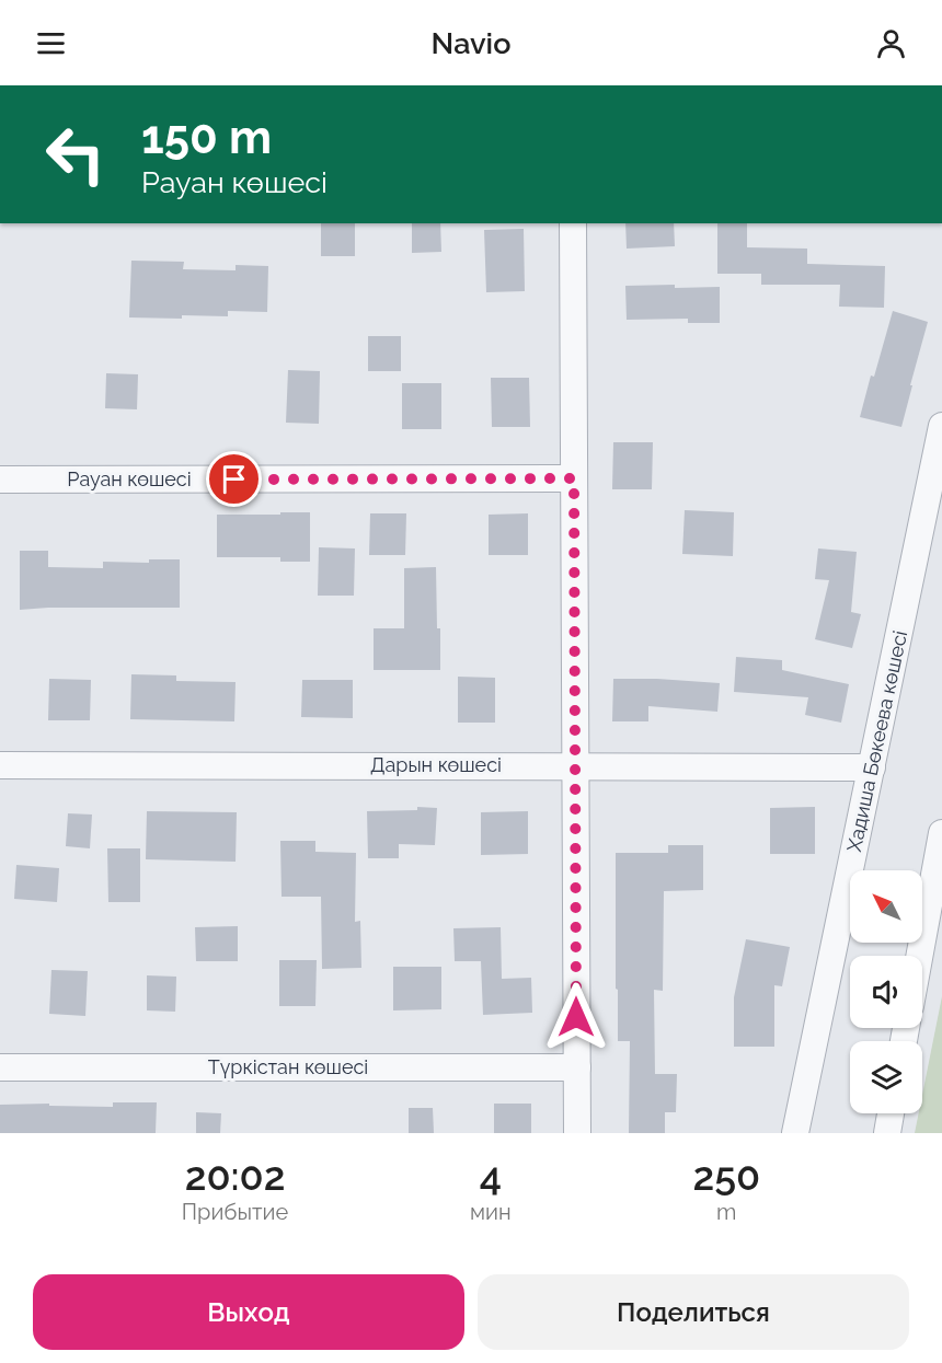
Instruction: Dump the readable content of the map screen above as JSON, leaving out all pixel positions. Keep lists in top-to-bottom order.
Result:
{
  "streets": {
    "street": [
      "Рауан көшесі",
      "Хадиша Бөкеева көшесі",
      "Дарын көшесі",
      "Түркістан көшесі"
    ]
  },
  "crossings": [
    ["Хадиша Бөкеева көшесі", "Дарын көшесі"]
  ],
  "north": "top left",
  "page": {
    "header": "Navio",
    "turn": ["150 m", "Рауан көшесі"],
    "eta": [
      "20:02",
      "Прибытие",
      "4",
      "мин",
      "250",
      "m"
    ],
    "buttons": ["Выход", "Поделиться"]
  }
}
